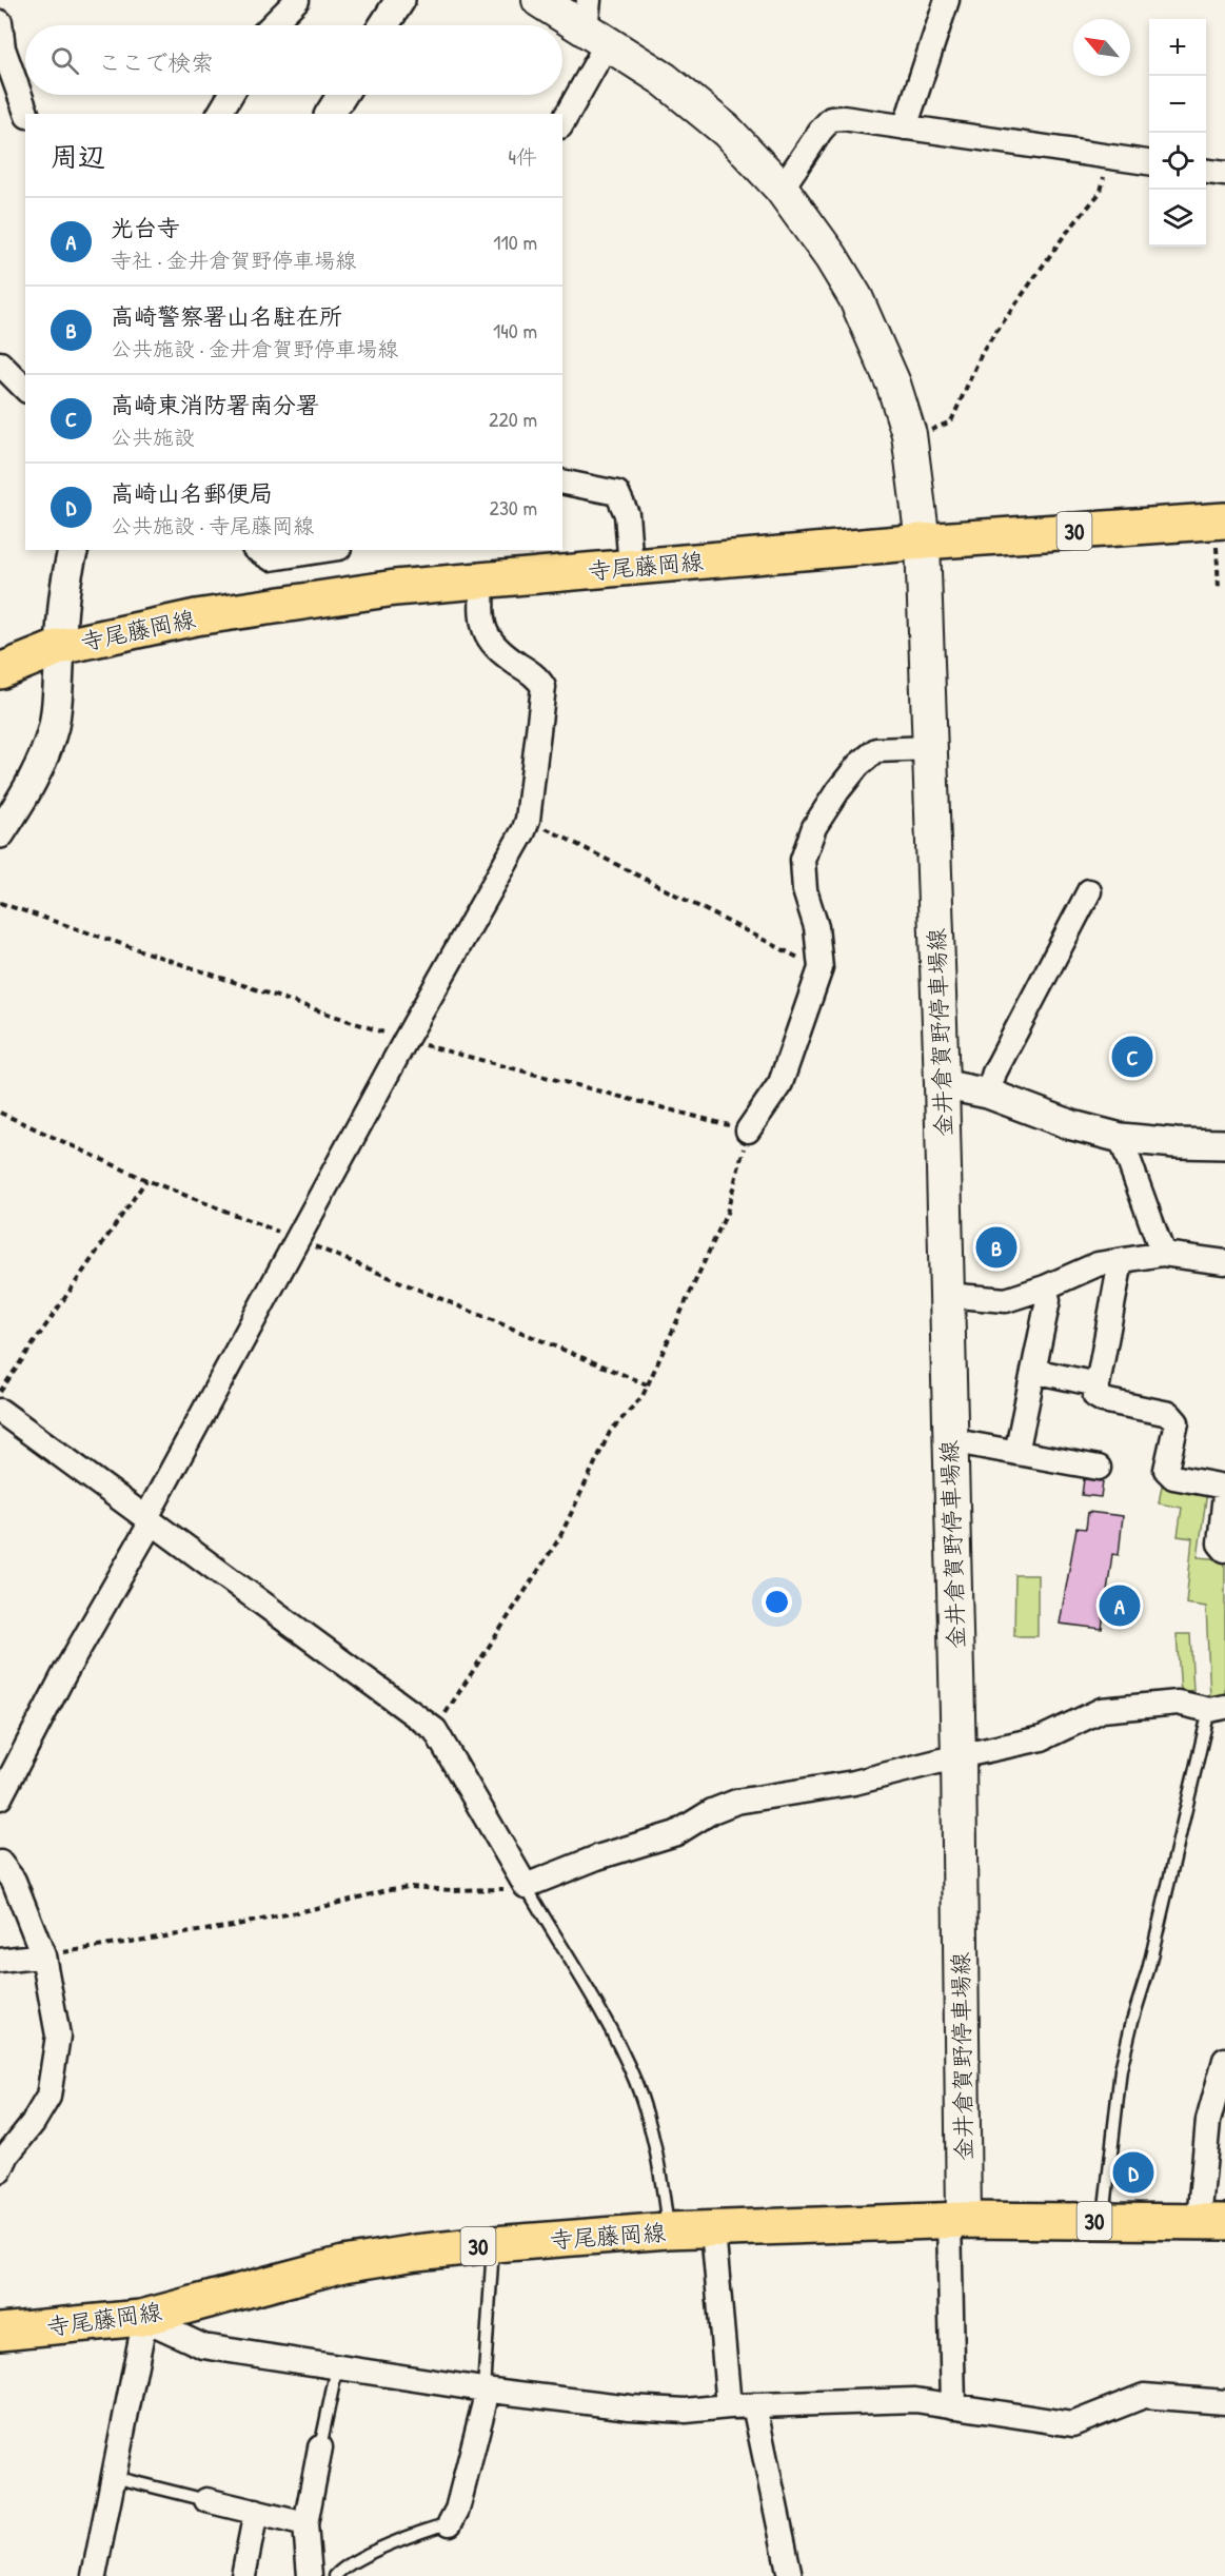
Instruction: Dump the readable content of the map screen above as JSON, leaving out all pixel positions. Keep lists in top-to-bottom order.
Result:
{
  "streets": {
    "main road": ["30", "寺尾藤岡線", "金井倉賀野停車場線"]
  },
  "crossings": [
    ["寺尾藤岡線", "金井倉賀野停車場線"]
  ],
  "north": "top left",
  "page": {
    "map_buttons": ["+", "−"],
    "search": "ここで検索",
    "heading": ["周辺", "4件"],
    "list": [
      {
        "mark": "A",
        "name": "光台寺",
        "note": "寺社 · 金井倉賀野停車場線",
        "value": "110 m"
      },
      {
        "mark": "B",
        "name": "高崎警察署山名駐在所",
        "note": "公共施設 · 金井倉賀野停車場線",
        "value": "140 m"
      },
      {
        "mark": "C",
        "name": "高崎東消防署南分署",
        "note": "公共施設",
        "value": "220 m"
      },
      {
        "mark": "D",
        "name": "高崎山名郵便局",
        "note": "公共施設 · 寺尾藤岡線",
        "value": "230 m"
      }
    ],
    "pins": [
      "C",
      "B",
      "A",
      "D"
    ]
  }
}
